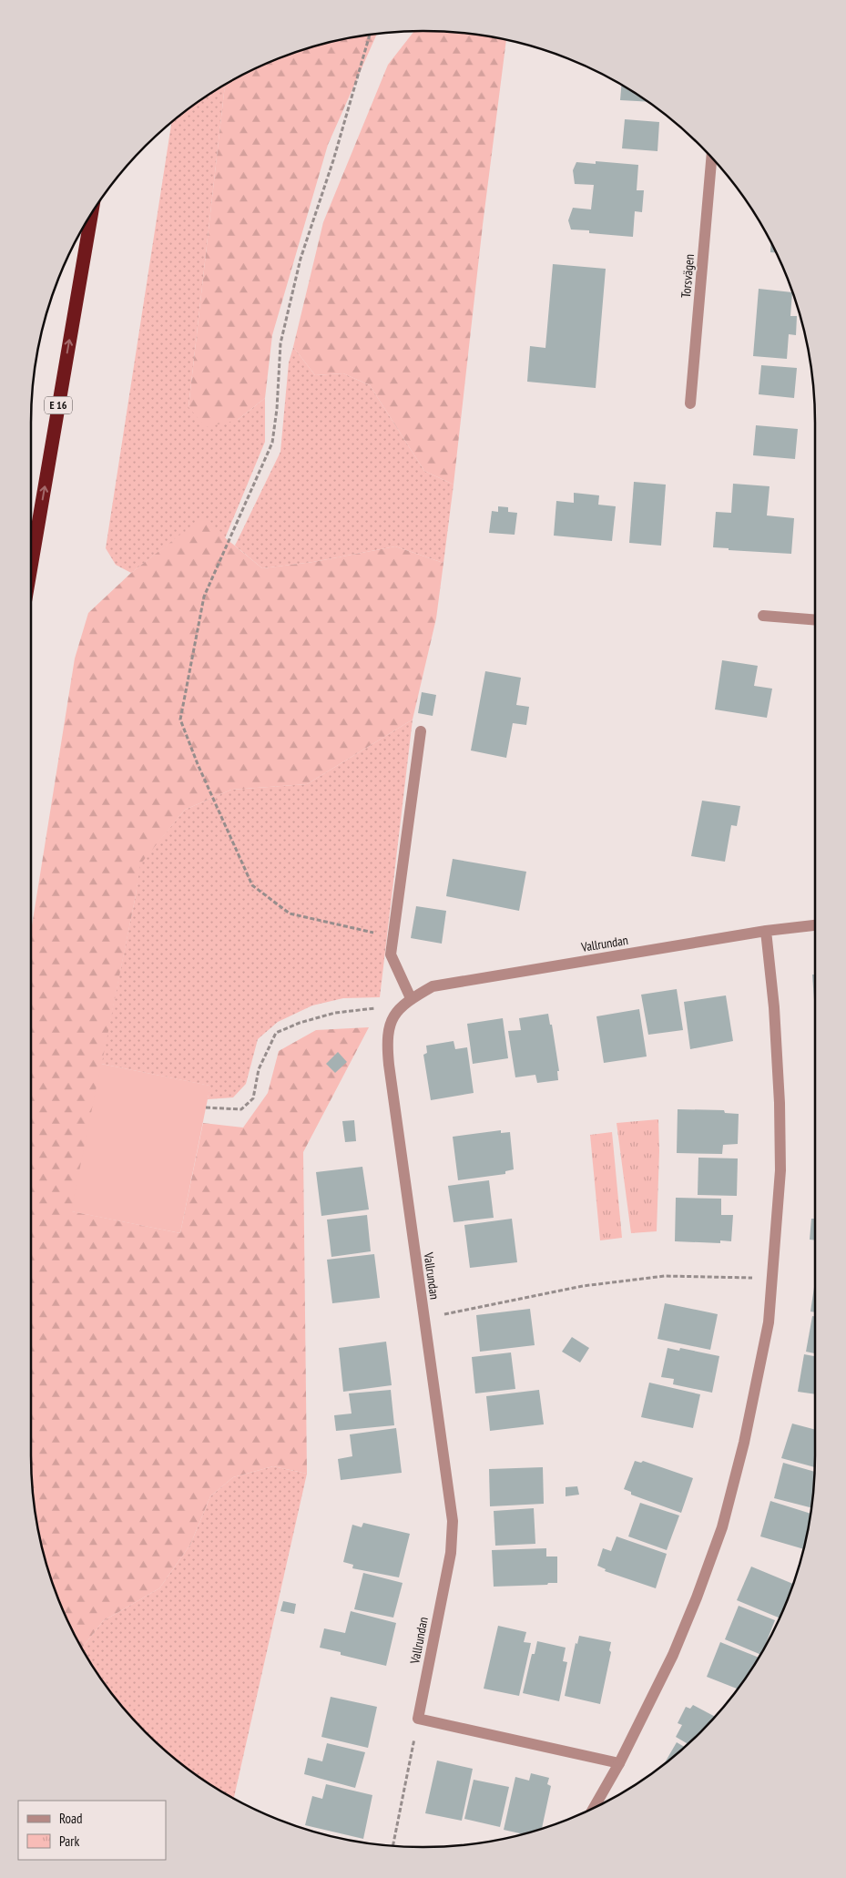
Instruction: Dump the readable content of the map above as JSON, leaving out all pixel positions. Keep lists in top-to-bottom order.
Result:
{
  "streets": {
    "highway": ["E 16"],
    "street": ["Torsvägen", "Vallrundan"]
  },
  "legend": ["Road", "Park"]
}
